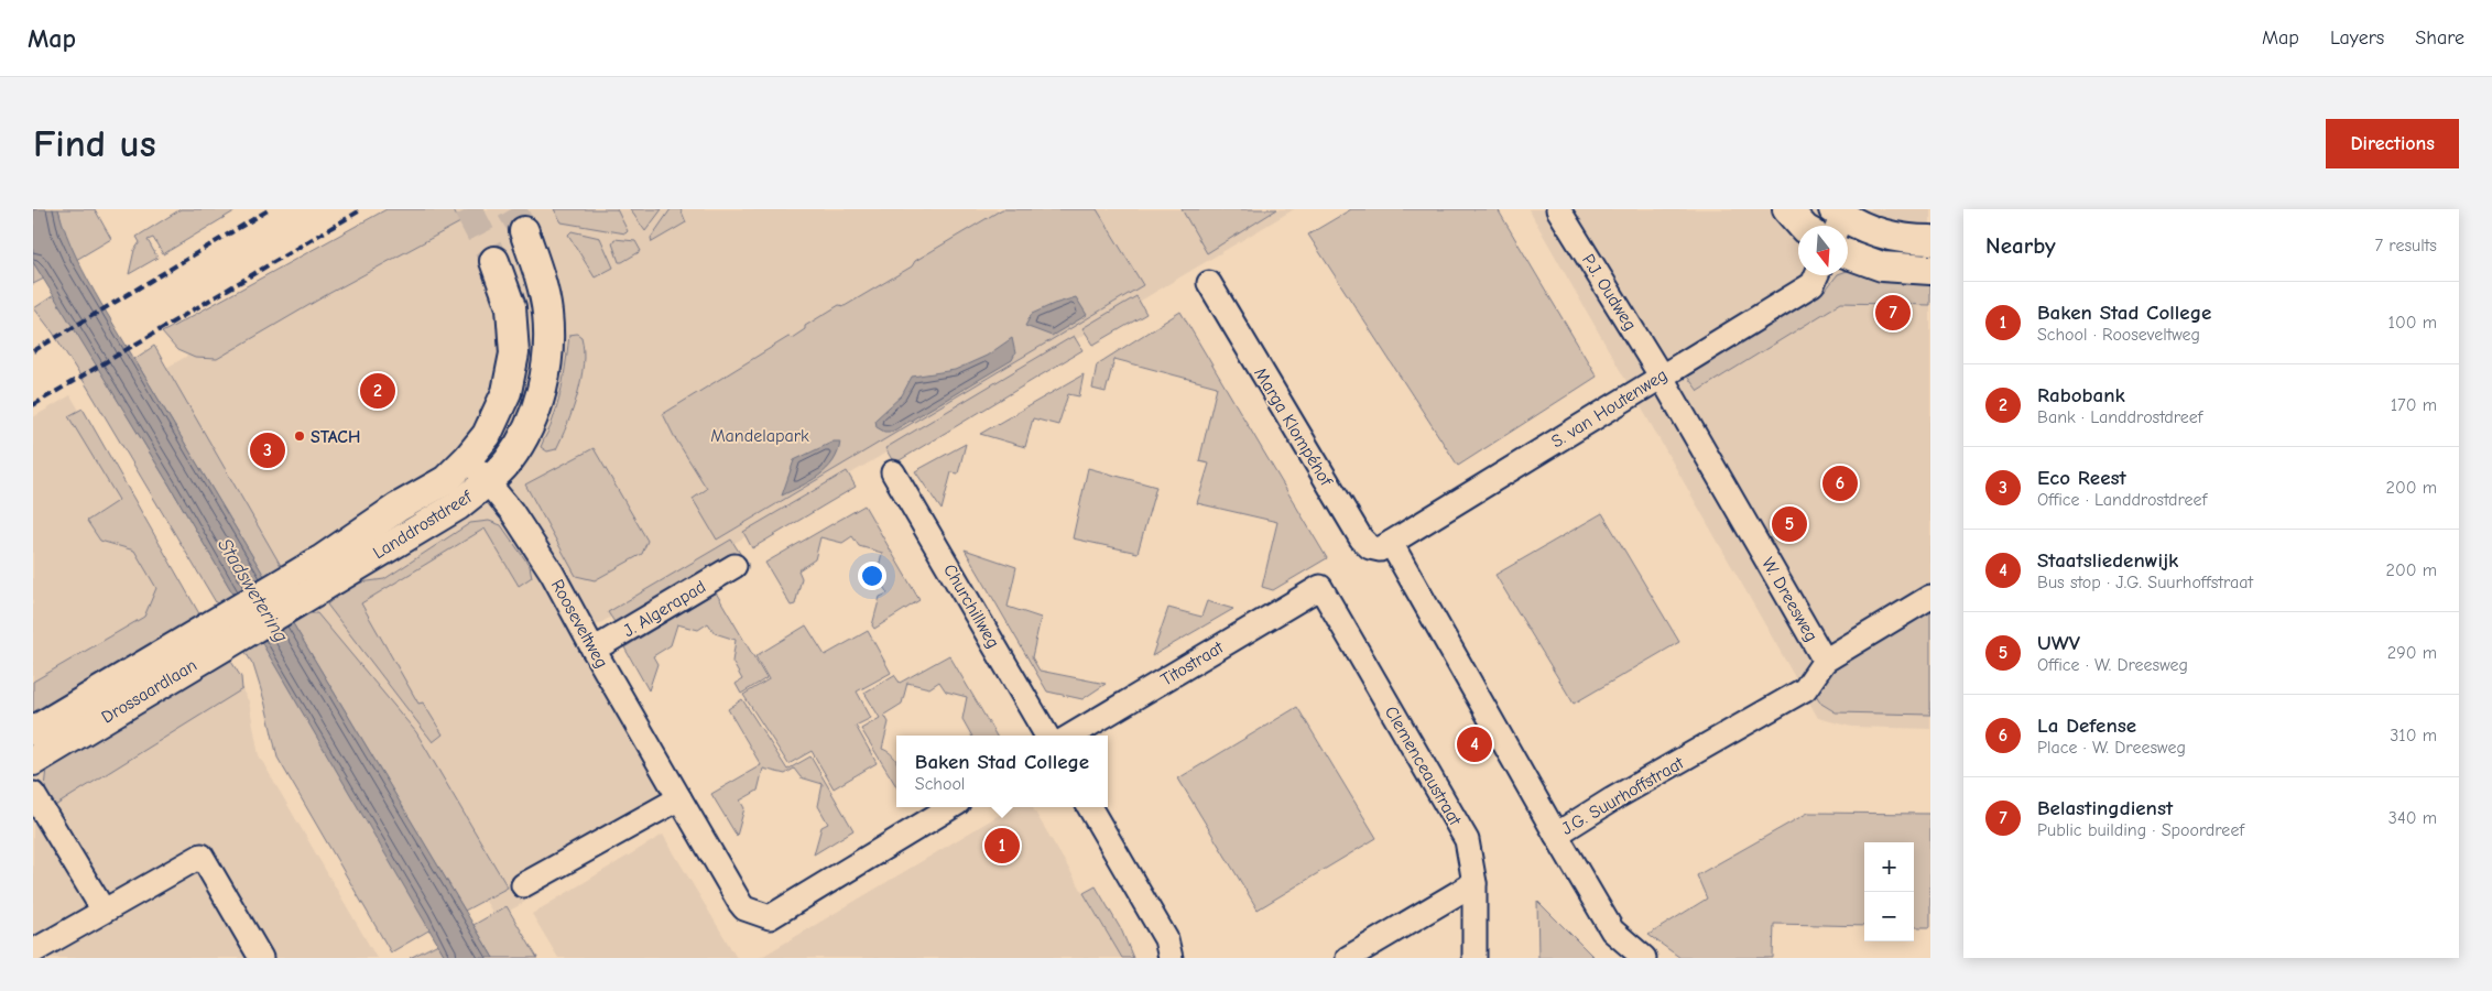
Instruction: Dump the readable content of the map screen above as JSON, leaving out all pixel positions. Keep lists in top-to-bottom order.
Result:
{
  "streets": {
    "main road": ["Landdrostdreef", "Drossaardlaan"],
    "street": [
      "P.J. Oudweg",
      "S. van Houtenweg",
      "Marga Klompéhof",
      "W. Dreesweg",
      "Churchillweg",
      "J. Algerapad",
      "Rooseveltweg",
      "Titostraat",
      "Clemenceaustraat",
      "J.G. Suurhoffstraat"
    ]
  },
  "crossings": [
    ["P.J. Oudweg", "S. van Houtenweg"],
    ["P.J. Oudweg", "W. Dreesweg"],
    ["S. van Houtenweg", "Marga Klompéhof"],
    ["S. van Houtenweg", "W. Dreesweg"],
    ["S. van Houtenweg", "J.G. Suurhoffstraat"],
    ["Marga Klompéhof", "J.G. Suurhoffstraat"],
    ["Landdrostdreef", "Rooseveltweg"],
    ["Landdrostdreef", "Drossaardlaan"],
    ["W. Dreesweg", "J.G. Suurhoffstraat"],
    ["J. Algerapad", "Rooseveltweg"],
    ["Titostraat", "Clemenceaustraat"]
  ],
  "water": ["Stadswetering"],
  "parks": ["Mandelapark"],
  "places": ["STACH"],
  "north": "bottom",
  "page": {
    "header": "Map",
    "nav": ["Map", "Layers", "Share"],
    "buttons": "Directions",
    "title": "Find us",
    "heading": ["Nearby", "7 results"],
    "list": [
      {
        "mark": "1",
        "name": "Baken Stad College",
        "note": "School · Rooseveltweg",
        "value": "100 m"
      },
      {
        "mark": "2",
        "name": "Rabobank",
        "note": "Bank · Landdrostdreef",
        "value": "170 m"
      },
      {
        "mark": "3",
        "name": "Eco Reest",
        "note": "Office · Landdrostdreef",
        "value": "200 m"
      },
      {
        "mark": "4",
        "name": "Staatsliedenwijk",
        "note": "Bus stop · J.G. Suurhoffstraat",
        "value": "200 m"
      },
      {
        "mark": "5",
        "name": "UWV",
        "note": "Office · W. Dreesweg",
        "value": "290 m"
      },
      {
        "mark": "6",
        "name": "La Defense",
        "note": "Place · W. Dreesweg",
        "value": "310 m"
      },
      {
        "mark": "7",
        "name": "Belastingdienst",
        "note": "Public building · Spoordreef",
        "value": "340 m"
      }
    ],
    "pins": [
      "7",
      "2",
      "3",
      "6",
      "5",
      "4",
      "1"
    ],
    "popup": ["Baken Stad College", "School"],
    "map_buttons": ["+", "−"]
  }
}
